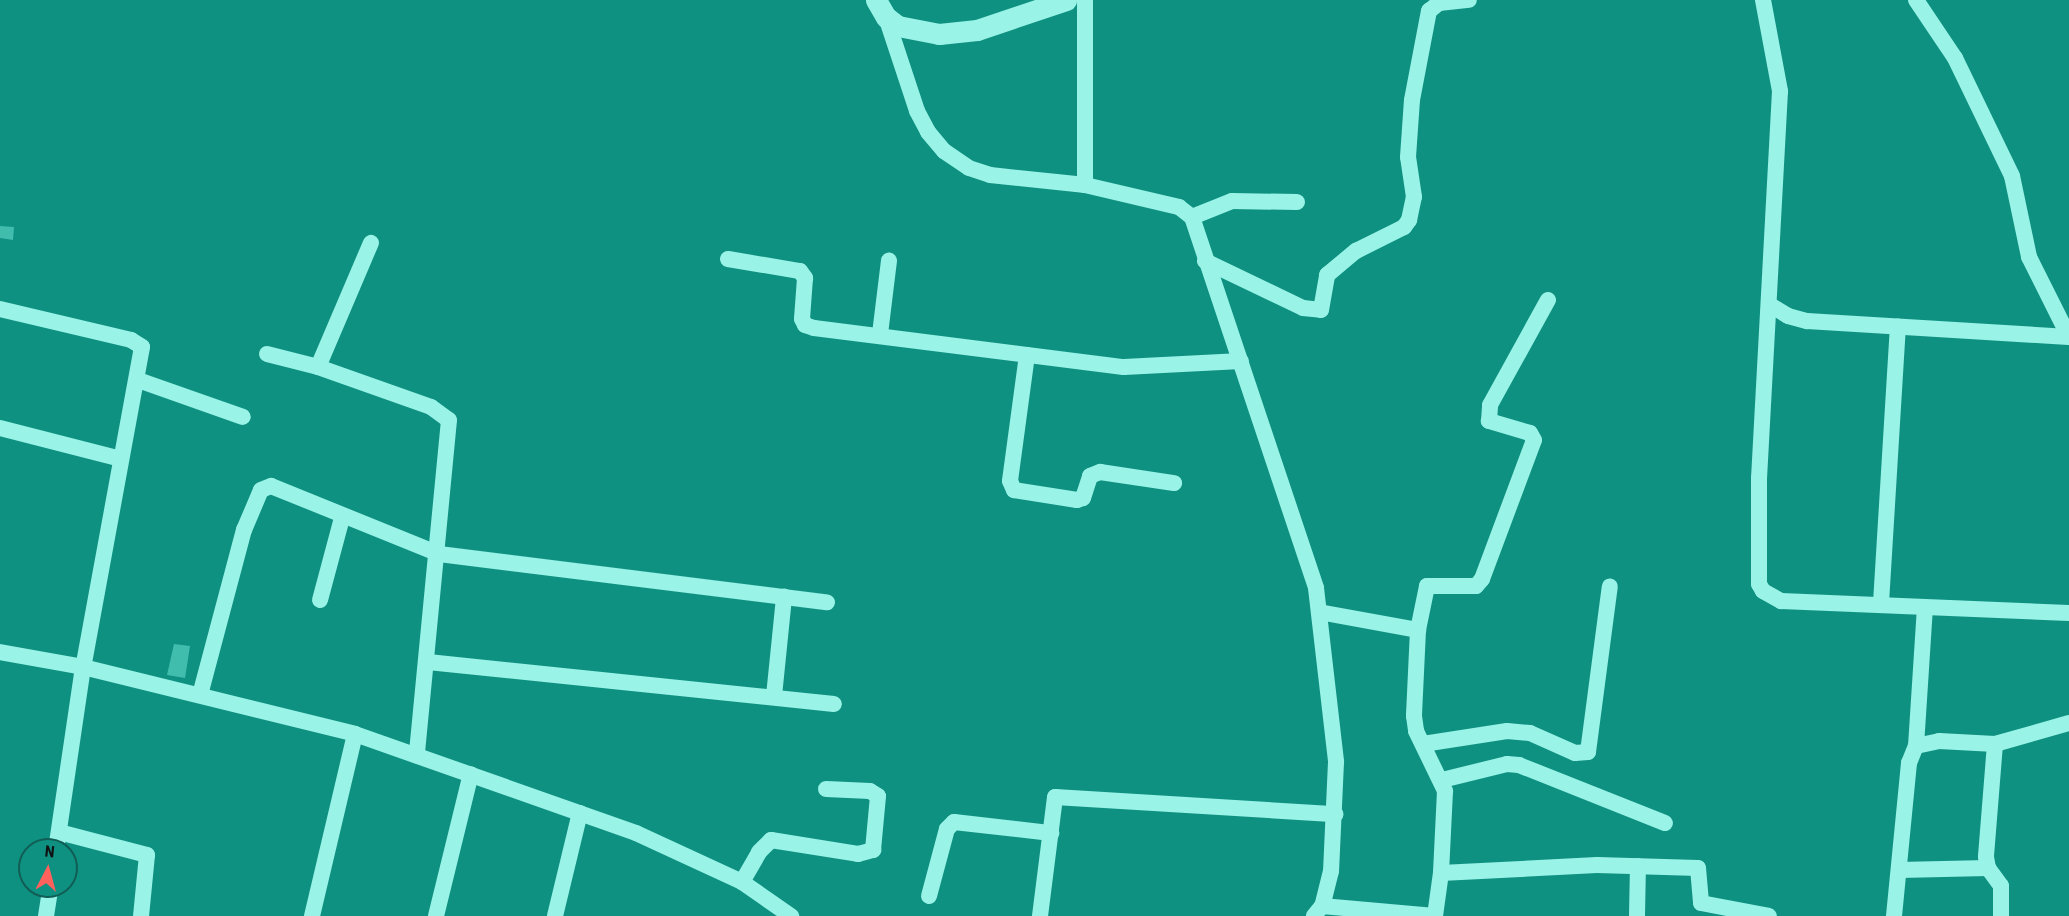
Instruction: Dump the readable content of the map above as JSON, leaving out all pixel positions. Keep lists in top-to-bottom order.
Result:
{
  "north": "top"
}
